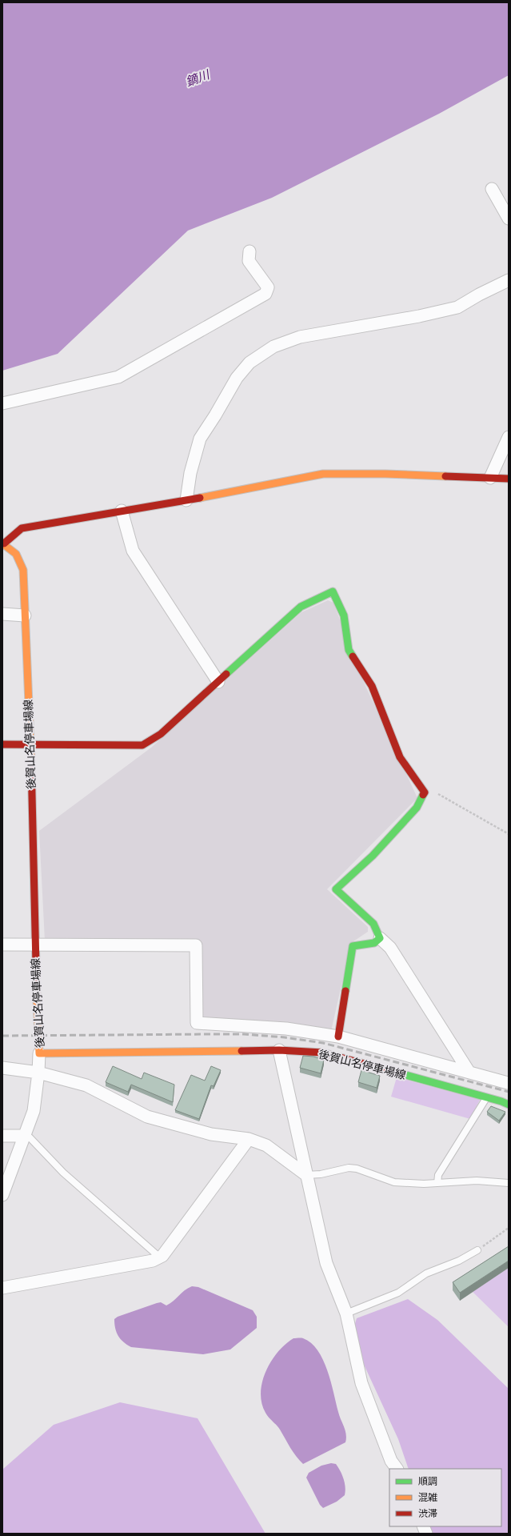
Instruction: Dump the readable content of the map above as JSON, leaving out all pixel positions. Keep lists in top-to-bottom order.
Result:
{
  "streets": {
    "street": ["後賀山名停車場線"]
  },
  "water": ["鏑川"],
  "legend": ["順調", "混雑", "渋滞"]
}
